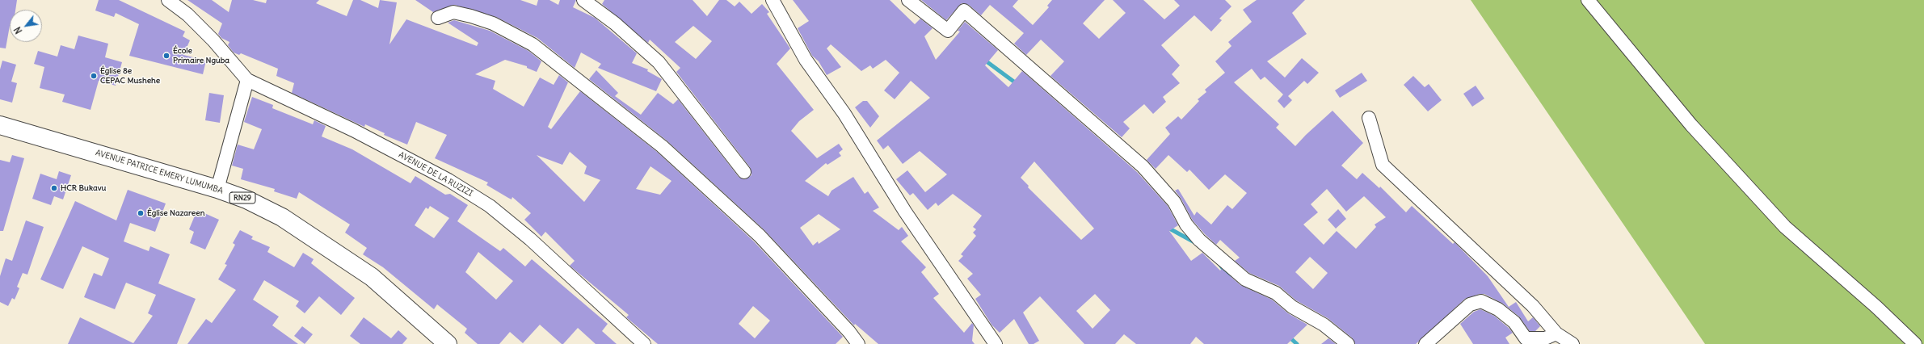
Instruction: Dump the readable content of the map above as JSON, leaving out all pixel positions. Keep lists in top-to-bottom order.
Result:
{
  "streets": {
    "main road": ["AVENUE PATRICE EMERY LUMUMBA", "RN29"],
    "street": ["AVENUE DE LA RUZIZI"]
  },
  "places": [
    "École Primaire Nguba",
    "Église 8e CEPAC Mushehe",
    "HCR Bukavu",
    "Église Nazareen"
  ],
  "north": "bottom left"
}
